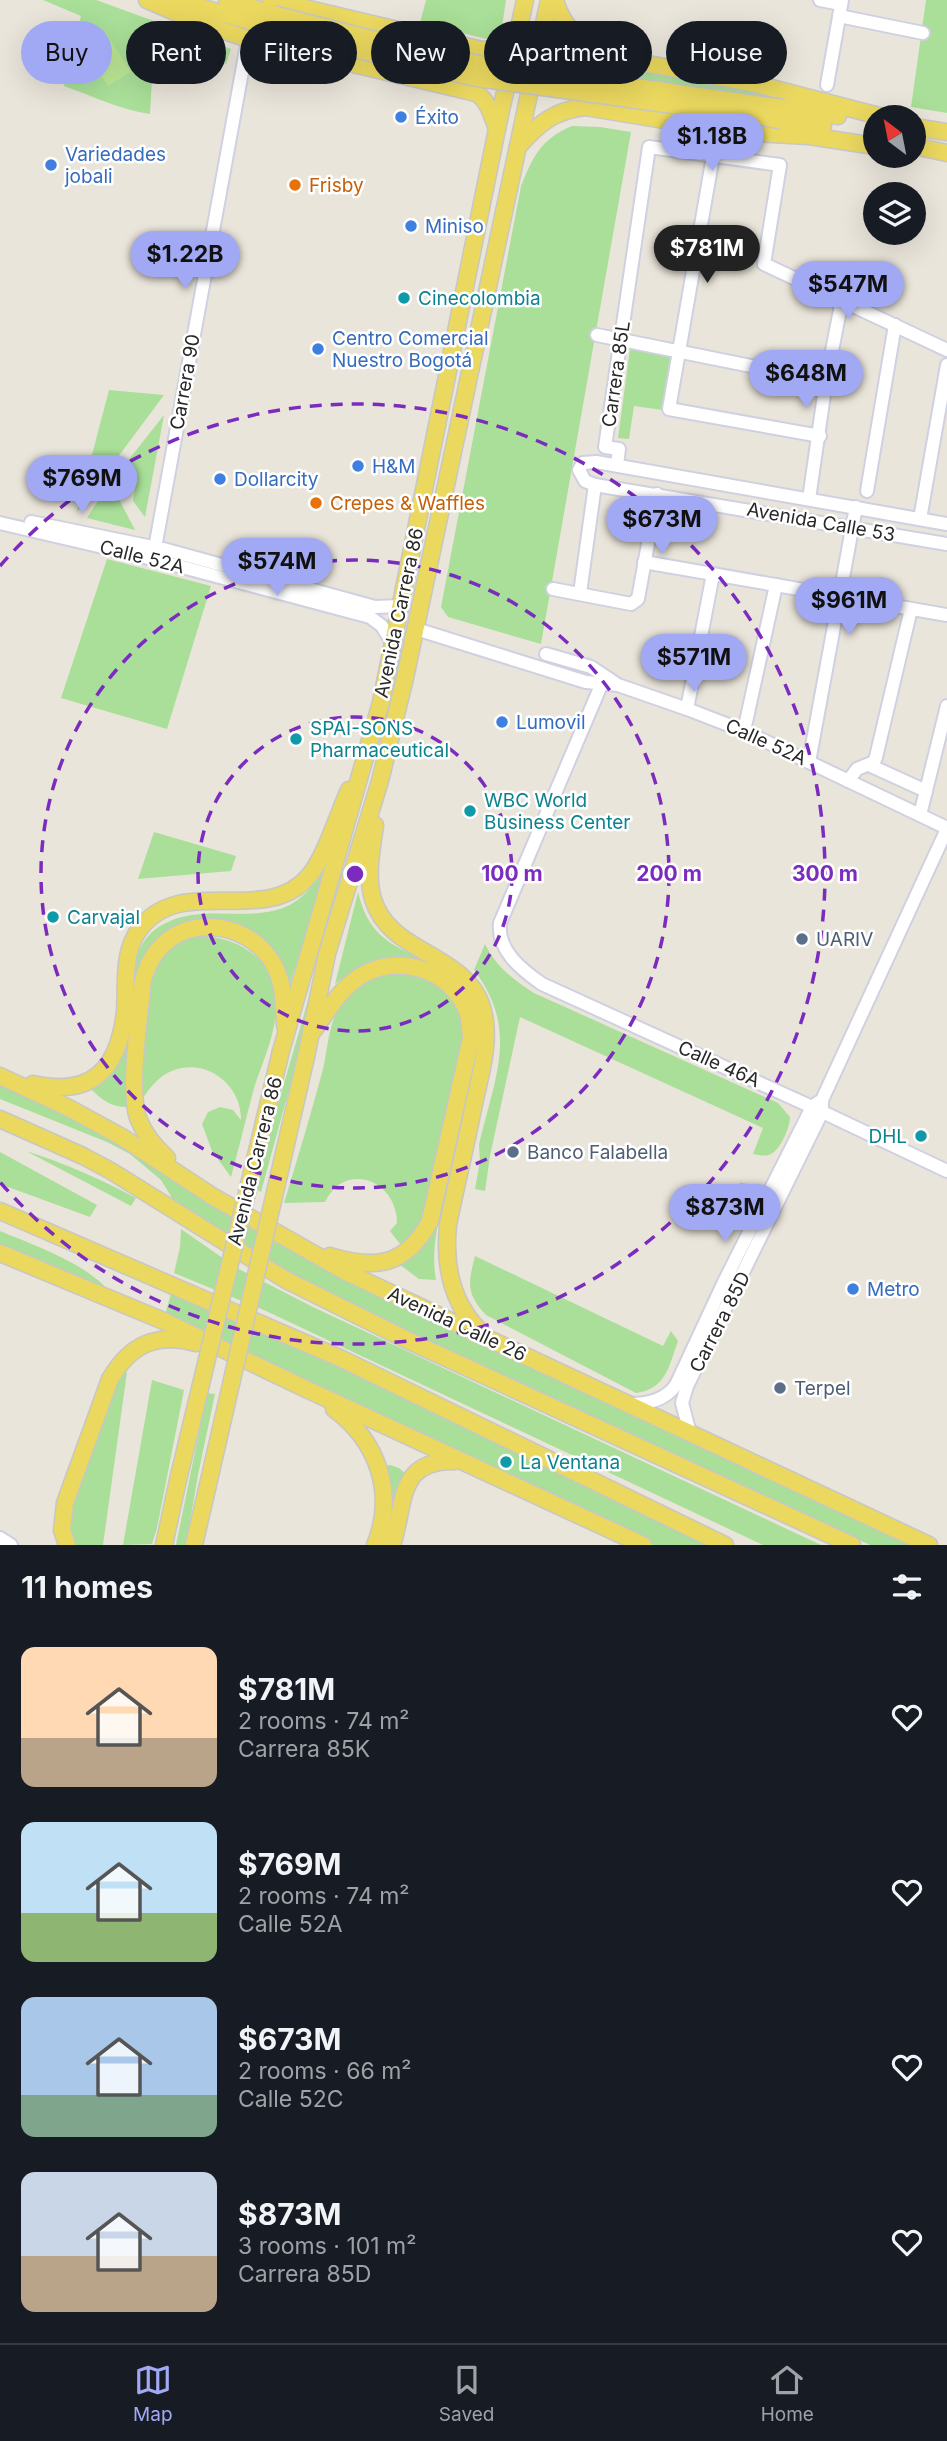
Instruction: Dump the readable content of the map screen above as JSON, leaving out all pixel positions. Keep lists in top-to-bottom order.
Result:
{
  "streets": {
    "main road": ["Avenida Carrera 86", "Avenida Calle 26"],
    "street": [
      "Carrera 85L",
      "Carrera 90",
      "Avenida Calle 53",
      "Calle 52A",
      "Calle 46A",
      "Carrera 85D"
    ]
  },
  "crossings": [
    ["Carrera 85L", "Avenida Calle 53"],
    ["Carrera 90", "Calle 52A"],
    ["Calle 52A", "Avenida Carrera 86"],
    ["Calle 52A", "Calle 46A"],
    ["Calle 52A", "Carrera 85D"],
    ["Calle 46A", "Carrera 85D"],
    ["Carrera 85D", "Avenida Calle 26"]
  ],
  "places": [
    "Éxito",
    "Variedades jobali",
    "Frisby",
    "Miniso",
    "Cinecolombia",
    "Centro Comercial Nuestro Bogotá",
    "H&M",
    "Dollarcity",
    "Crepes & Waffles",
    "Lumovil",
    "SPAI-SONS Pharmaceutical",
    "WBC World Business Center",
    "Carvajal",
    "UARIV",
    "DHL",
    "Banco Falabella",
    "Metro",
    "Terpel",
    "La Ventana"
  ],
  "north": "top left",
  "page": {
    "chip": [
      "Buy",
      "Rent",
      "Filters",
      "New",
      "Apartment",
      "House"
    ],
    "price": [
      "$1.18B",
      "$781M",
      "$1.22B",
      "$547M",
      "$648M",
      "$769M",
      "$673M",
      "$574M",
      "$961M",
      "$571M",
      "$873M"
    ],
    "heading": "11 homes",
    "list": [
      {
        "name": "$781M",
        "note": "2 rooms · 74 m² · Carrera 85K"
      },
      {
        "name": "$769M",
        "note": "2 rooms · 74 m² · Calle 52A"
      },
      {
        "name": "$673M",
        "note": "2 rooms · 66 m² · Calle 52C"
      },
      {
        "name": "$873M",
        "note": "3 rooms · 101 m² · Carrera 85D"
      }
    ],
    "tabs": ["Map", "Saved", "Home"]
  },
  "rings": ["100 m", "200 m", "300 m"]
}
